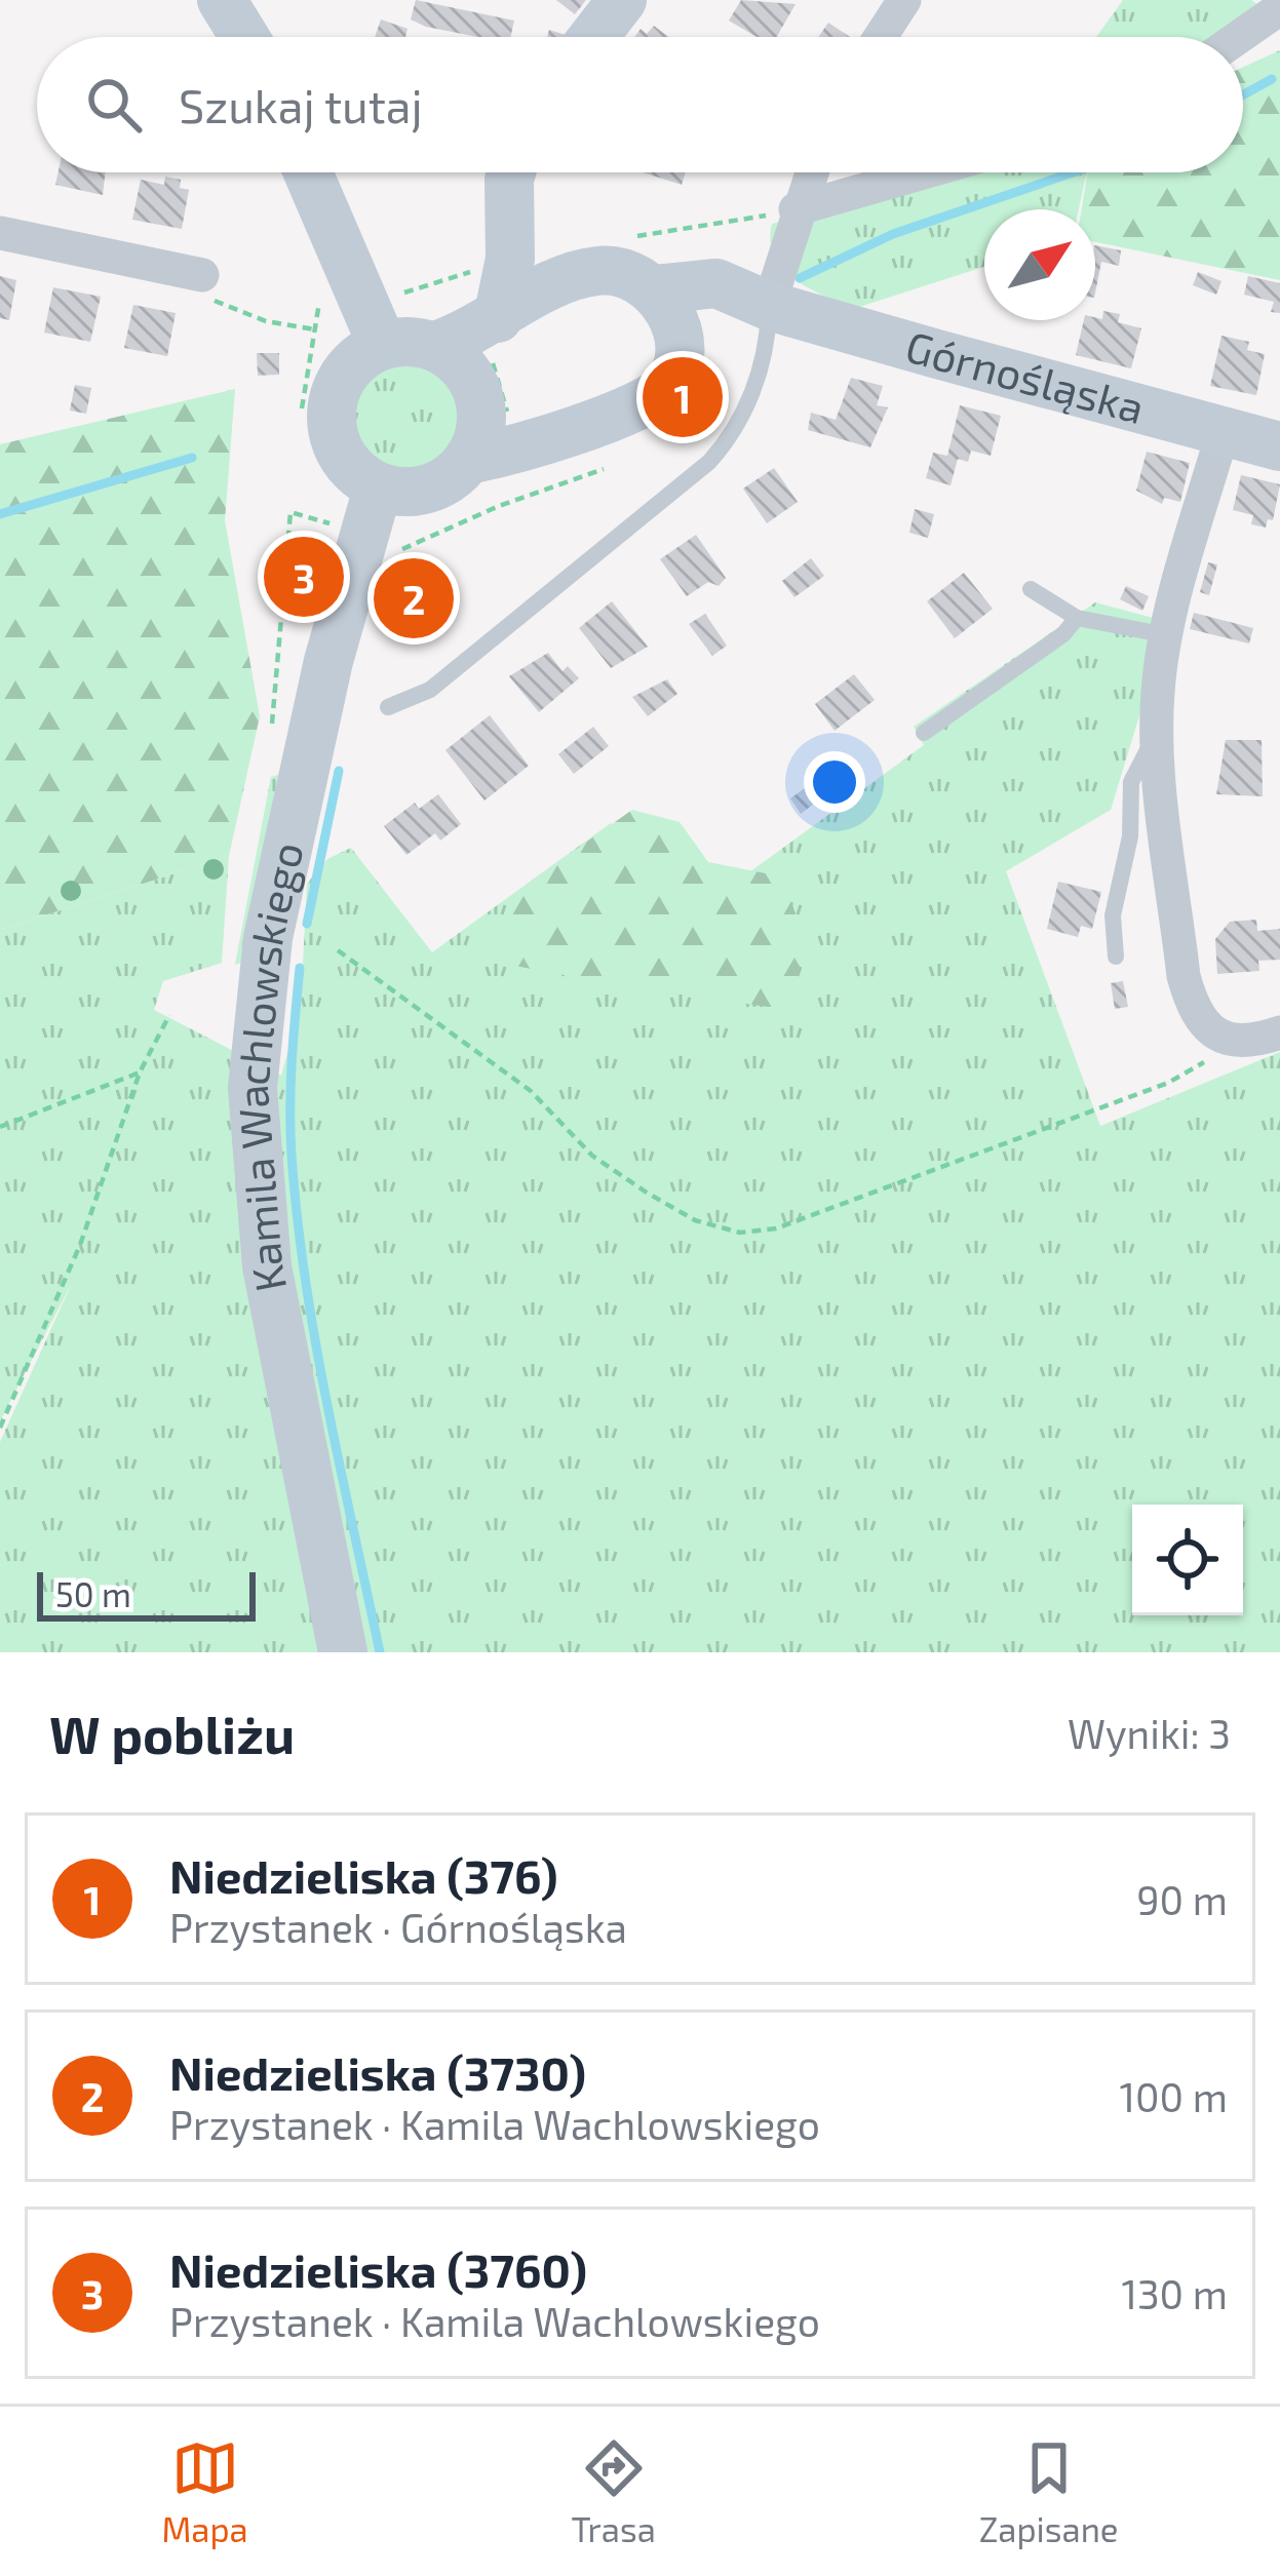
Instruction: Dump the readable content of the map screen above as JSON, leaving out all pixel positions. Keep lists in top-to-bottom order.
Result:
{
  "streets": {
    "street": ["Górnośląska", "Kamila Wachlowskiego"]
  },
  "crossings": [
    ["Górnośląska", "Kamila Wachlowskiego"]
  ],
  "scale_bar": "50 m",
  "north": "top right",
  "page": {
    "search": "Szukaj tutaj",
    "pins": ["1", "3", "2"],
    "scale": "50 m",
    "heading": ["W pobliżu", "Wyniki: 3"],
    "list": [
      {
        "mark": "1",
        "name": "Niedzieliska (376)",
        "note": "Przystanek · Górnośląska",
        "value": "90 m"
      },
      {
        "mark": "2",
        "name": "Niedzieliska (3730)",
        "note": "Przystanek · Kamila Wachlowskiego",
        "value": "100 m"
      },
      {
        "mark": "3",
        "name": "Niedzieliska (3760)",
        "note": "Przystanek · Kamila Wachlowskiego",
        "value": "130 m"
      }
    ],
    "nav": ["Mapa", "Trasa", "Zapisane"]
  }
}
